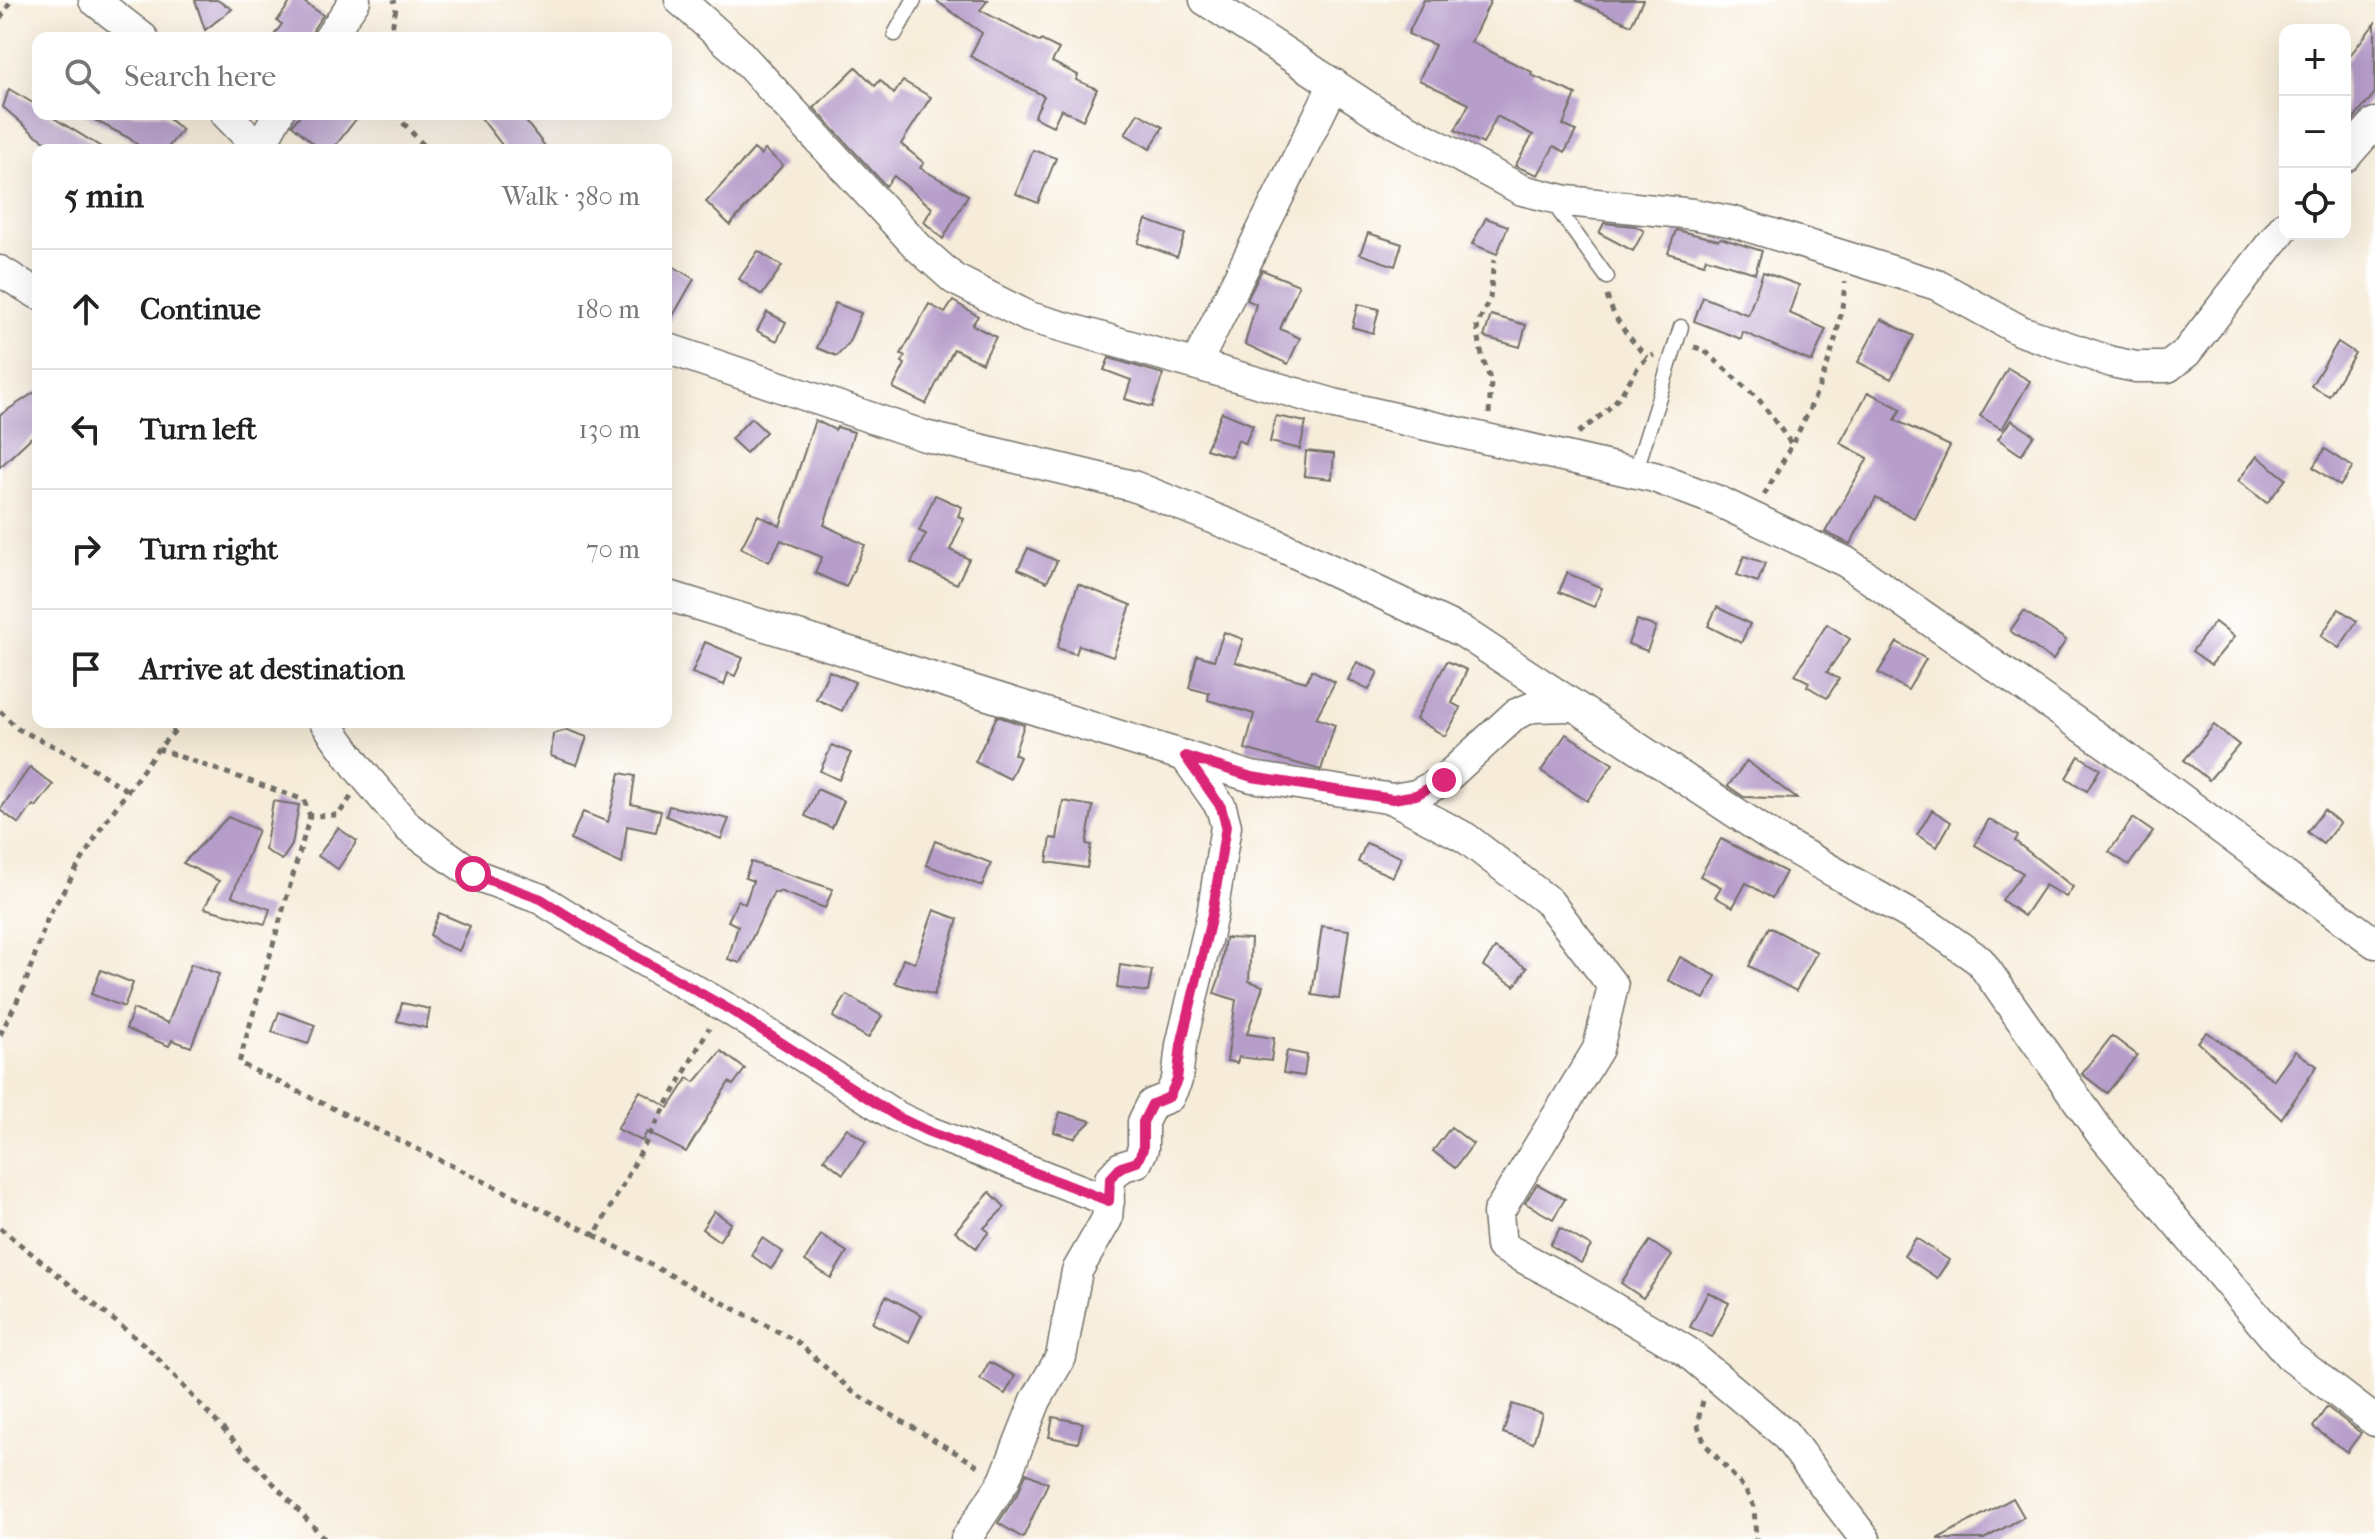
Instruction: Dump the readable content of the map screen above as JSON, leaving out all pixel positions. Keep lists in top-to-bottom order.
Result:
{
  "page": {
    "map_buttons": ["+", "−"],
    "search": "Search here",
    "heading": ["5 min", "Walk · 380 m"],
    "list": [
      ["Continue", "180 m"],
      ["Turn left", "130 m"],
      ["Turn right", "70 m"],
      "Arrive at destination"
    ]
  }
}
